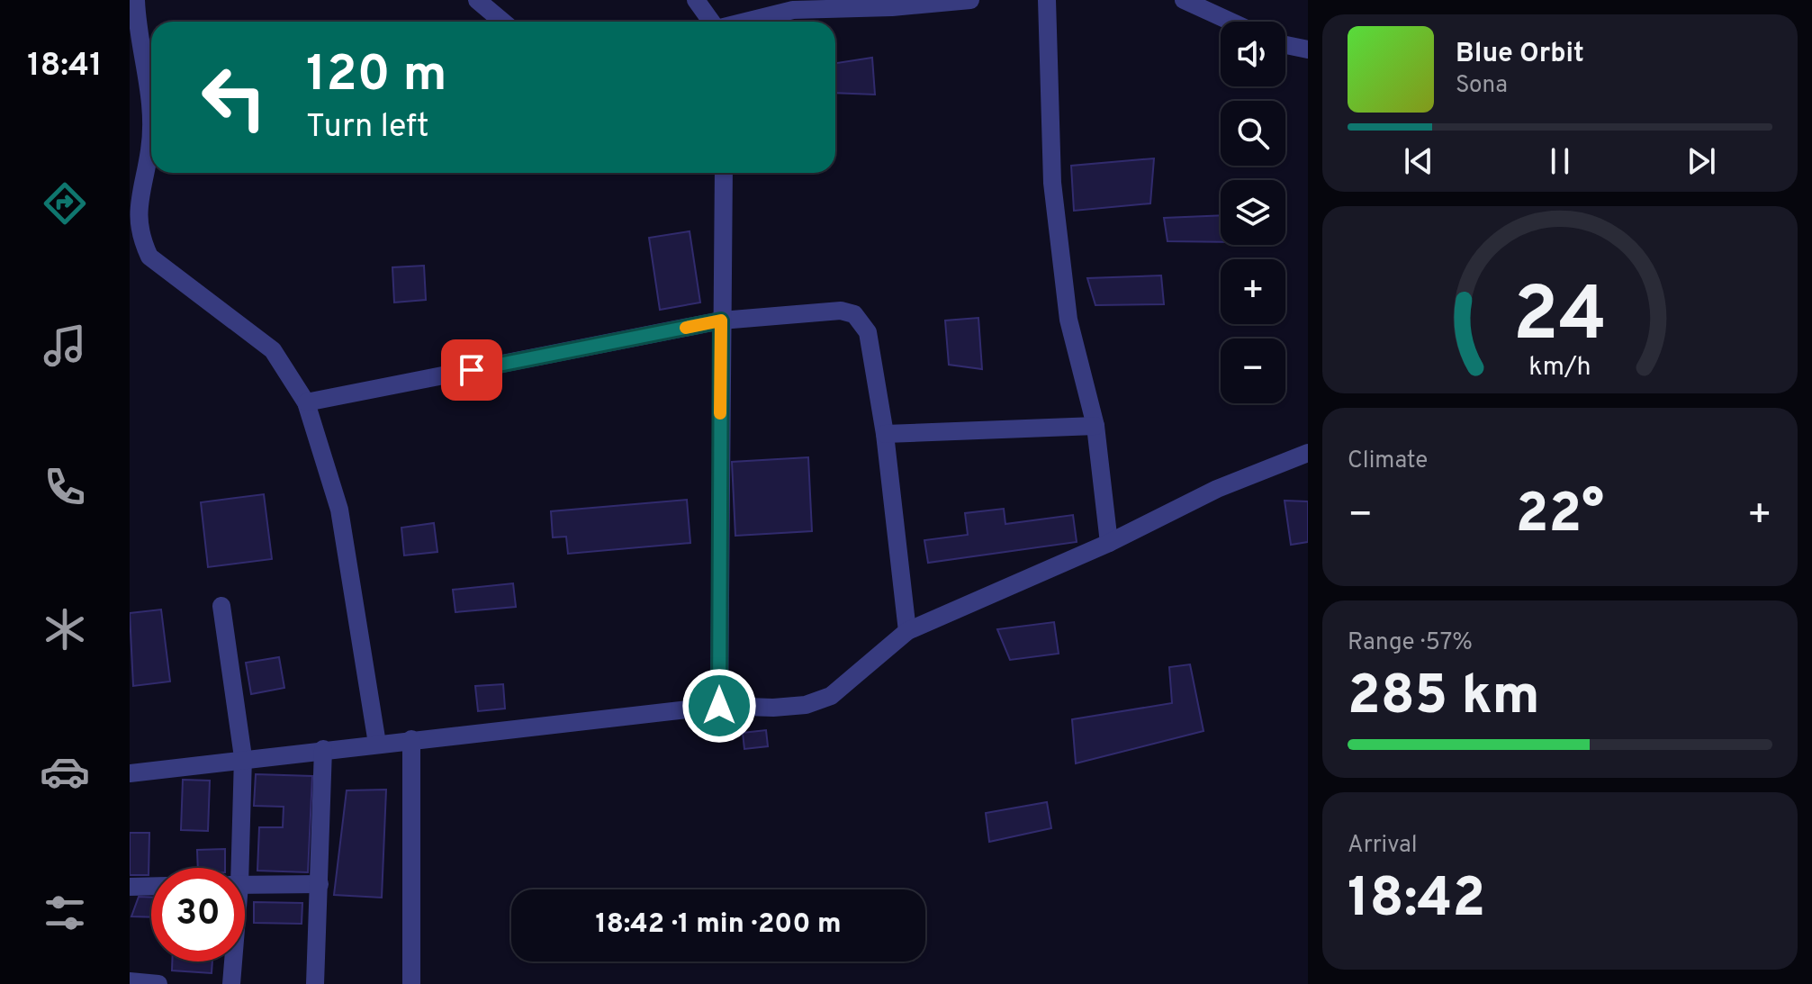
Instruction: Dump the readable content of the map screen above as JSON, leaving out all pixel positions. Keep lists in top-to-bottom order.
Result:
{
  "page": {
    "tabs": "18:41",
    "map_buttons": ["+", "−"],
    "turn": ["120 m", "Turn left"],
    "song": ["Blue Orbit", "Sona"],
    "tile": [
      "Climate",
      ["Range · 57%", "285 km"],
      ["Arrival", "18:42"]
    ],
    "heat": ["−", "22°", "+"],
    "limit": "30",
    "trip": "18:42 · 1 min · 200 m",
    "gauge": ["24", "km/h"]
  }
}
